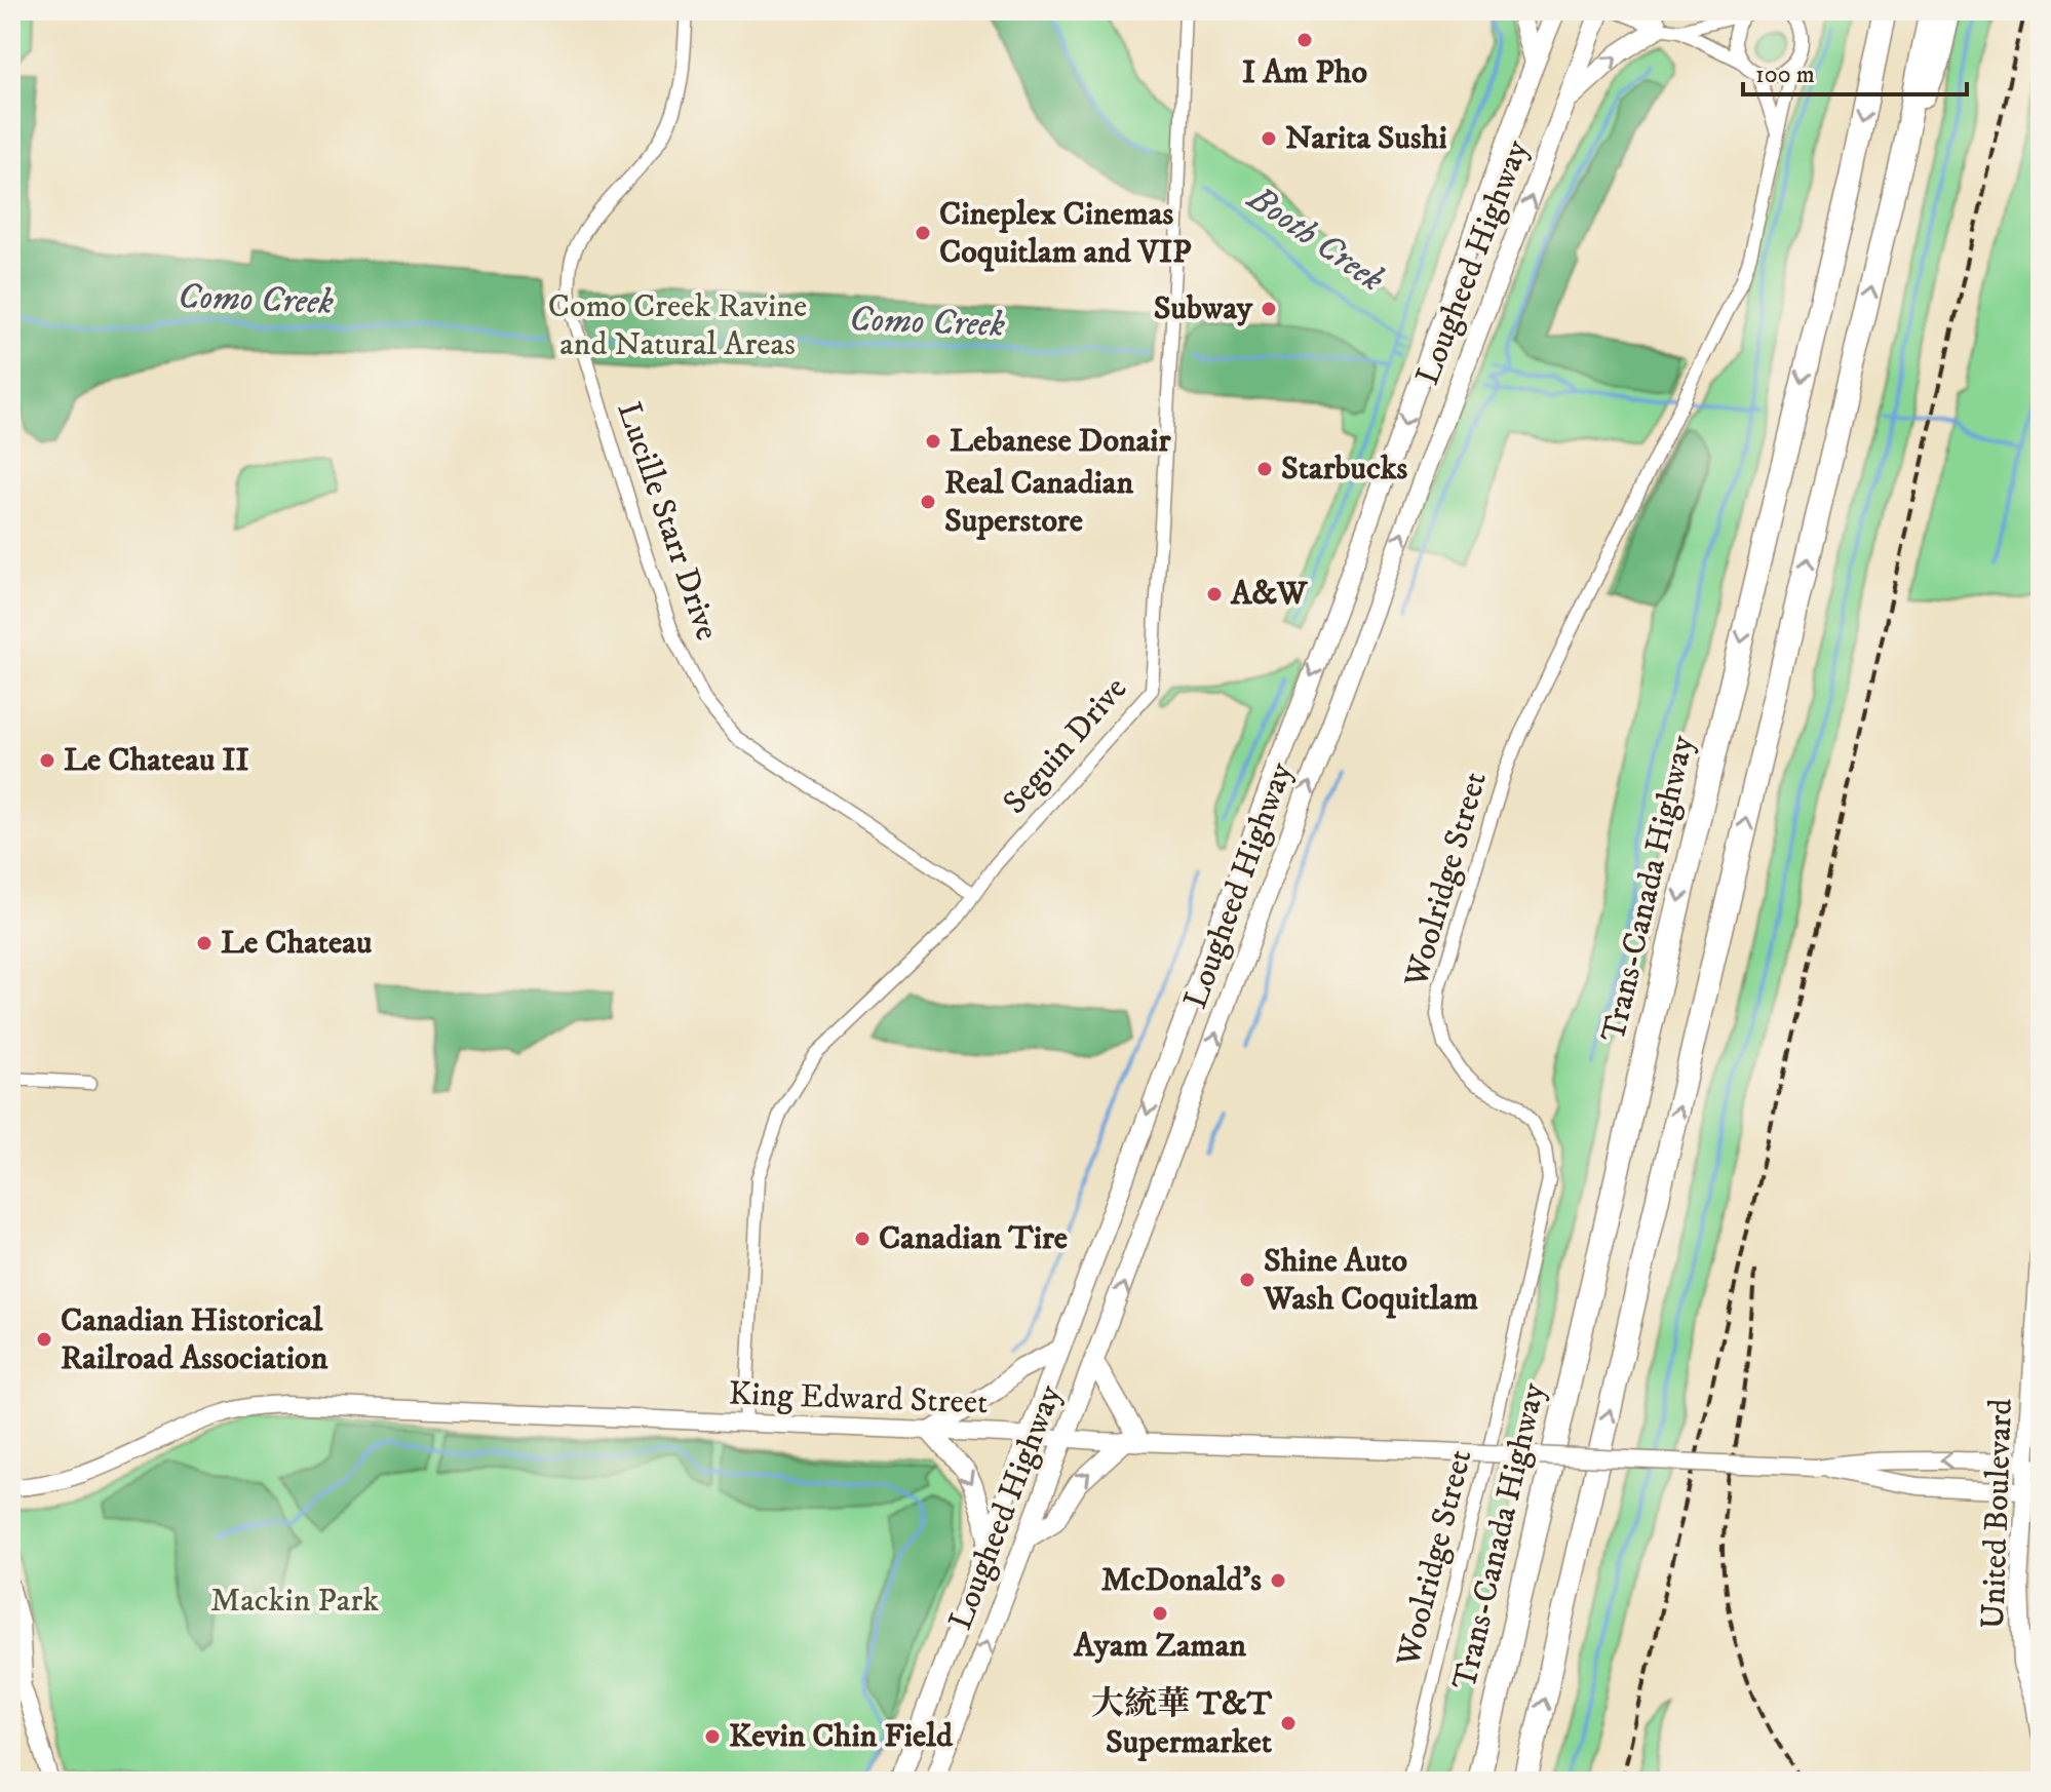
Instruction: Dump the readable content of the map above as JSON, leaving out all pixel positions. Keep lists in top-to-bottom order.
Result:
{
  "streets": {
    "highway": ["Trans-Canada Highway"],
    "main road": ["Lougheed Highway", "King Edward Street", "United Boulevard"],
    "street": ["Lucille Starr Drive", "Seguin Drive", "Woolridge Street"]
  },
  "crossings": [
    ["Lougheed Highway", "King Edward Street"],
    ["Lucille Starr Drive", "Seguin Drive"],
    ["Seguin Drive", "King Edward Street"],
    ["King Edward Street", "United Boulevard"]
  ],
  "water": ["Booth Creek", "Como Creek"],
  "parks": ["Como Creek Ravine and Natural Areas", "Mackin Park"],
  "places": [
    "I Am Pho",
    "Narita Sushi",
    "Cineplex Cinemas Coquitlam and VIP",
    "Subway",
    "Lebanese Donair",
    "Starbucks",
    "Real Canadian Superstore",
    "A&W",
    "Le Chateau II",
    "Le Chateau",
    "Canadian Tire",
    "Shine Auto Wash Coquitlam",
    "Canadian Historical Railroad Association",
    "McDonald's",
    "Ayam Zaman",
    "大統華 T&T Supermarket",
    "Kevin Chin Field"
  ],
  "scale_bar": "100 m"
}
